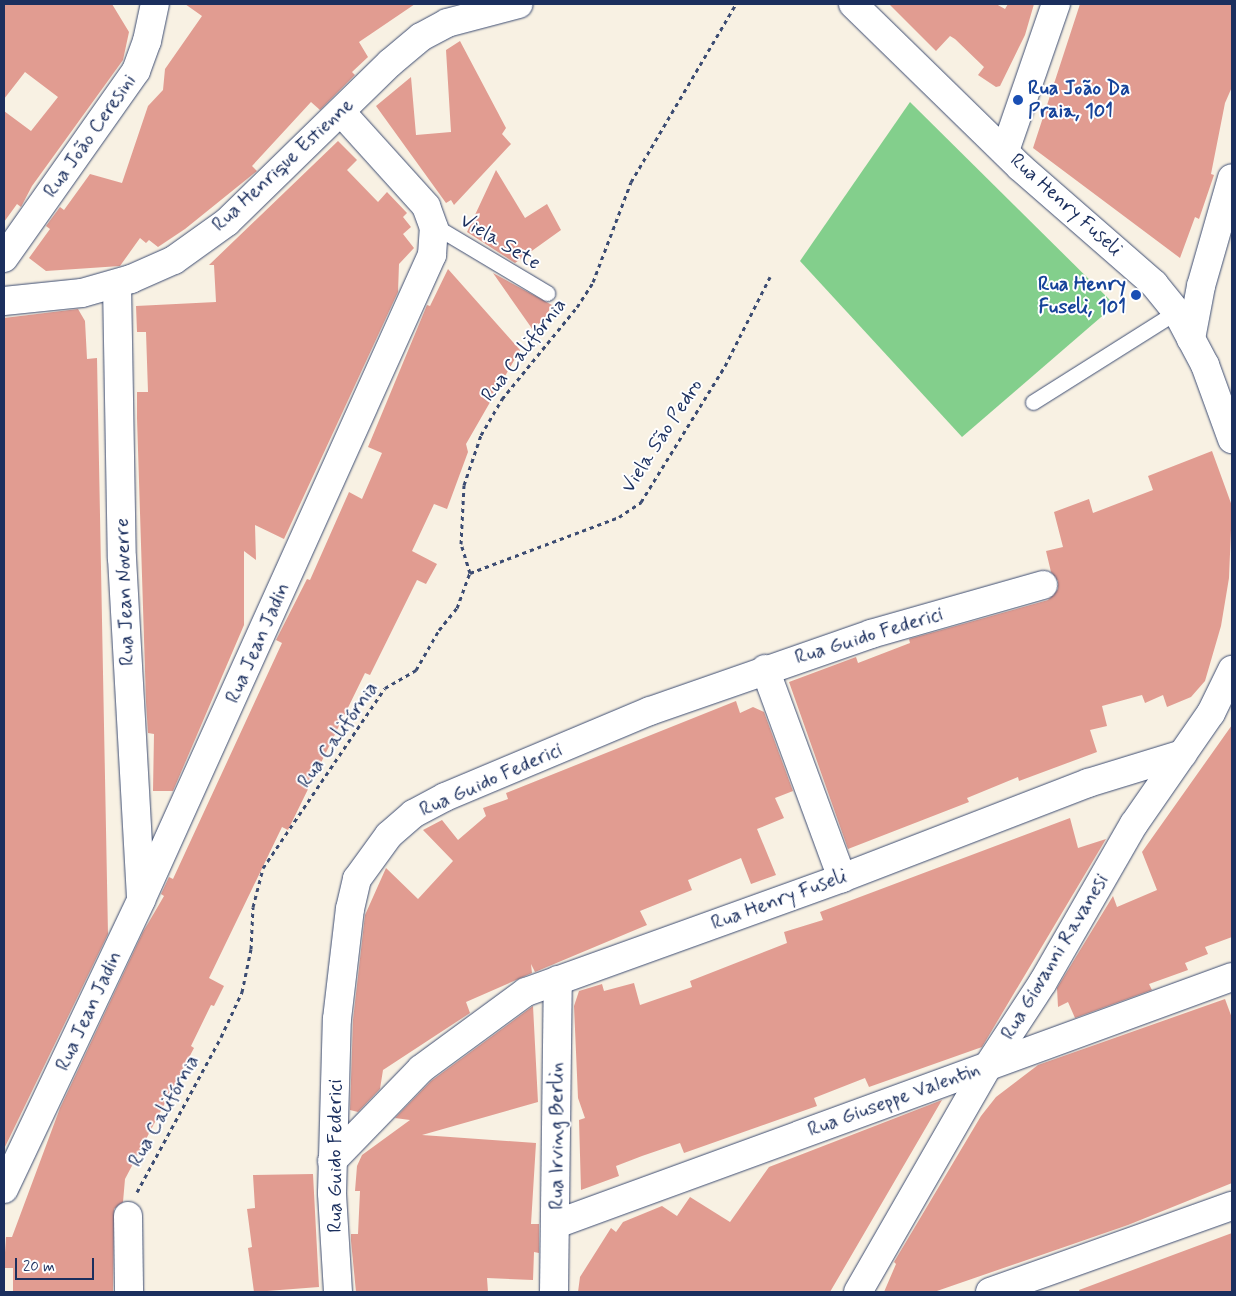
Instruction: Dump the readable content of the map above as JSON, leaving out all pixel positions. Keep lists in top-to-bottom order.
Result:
{
  "streets": {
    "street": [
      "Rua João Ceresini",
      "Rua Henrique Estienne",
      "Rua Henry Fuseli",
      "Rua Jean Noverre",
      "Rua Guido Federici",
      "Rua Jean Jadin",
      "Rua Giovanni Ravanesi",
      "Rua Giuseppe Valentin",
      "Rua Irving Berlin"
    ],
    "lane": ["Viela Sete"],
    "path": ["Rua Califórnia", "Viela São Pedro"]
  },
  "crossings": [
    ["Rua Henrique Estienne", "Rua Jean Noverre"],
    ["Rua Henrique Estienne", "Rua Jean Jadin"],
    ["Rua Henry Fuseli", "Rua Guido Federici"],
    ["Rua Henry Fuseli", "Rua Giovanni Ravanesi"],
    ["Rua Henry Fuseli", "Rua Irving Berlin"],
    ["Viela Sete", "Rua Jean Jadin"],
    ["Rua Califórnia", "Viela São Pedro"],
    ["Rua Jean Noverre", "Rua Jean Jadin"],
    ["Rua Giovanni Ravanesi", "Rua Giuseppe Valentin"],
    ["Rua Giuseppe Valentin", "Rua Irving Berlin"]
  ],
  "places": ["Rua João Da Praia, 101", "Rua Henry Fuseli, 101"],
  "scale_bar": "20 m"
}
